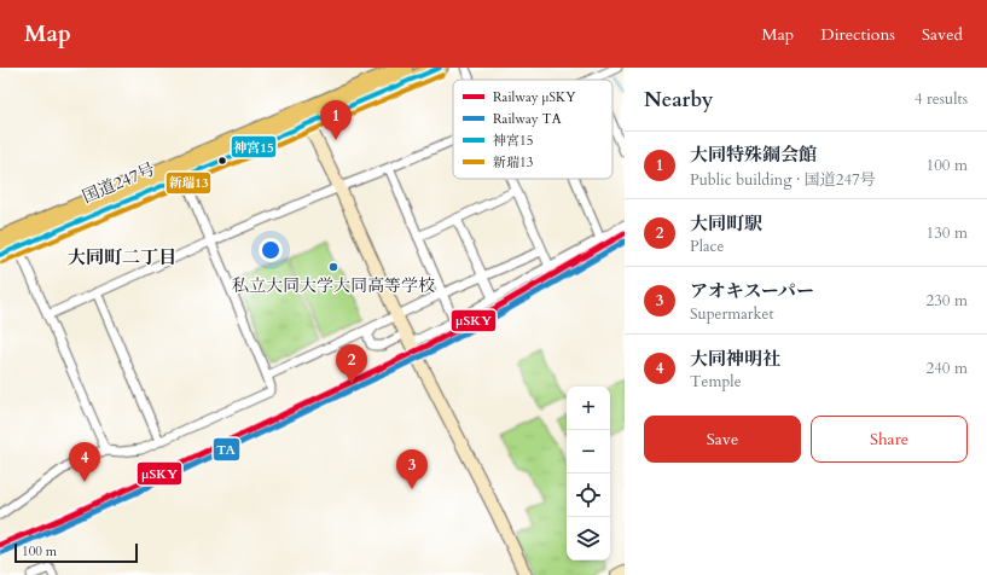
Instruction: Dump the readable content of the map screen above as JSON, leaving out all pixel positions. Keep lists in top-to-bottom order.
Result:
{
  "streets": {
    "highway": ["国道247号"]
  },
  "districts": ["大同町二丁目"],
  "places": ["私立大同大学大同高等学校"],
  "lines": [
    "transit line 神宮15",
    "transit line 新瑞13",
    "rail line μSKY",
    "rail line TA"
  ],
  "legend": [
    "Railway μSKY",
    "Railway TA",
    "神宮15",
    "新瑞13"
  ],
  "scale_bar": "100 m",
  "page": {
    "header": "Map",
    "nav": ["Map", "Directions", "Saved"],
    "heading": ["Nearby", "4 results"],
    "pins": [
      "1",
      "2",
      "4",
      "3"
    ],
    "list": [
      {
        "mark": "1",
        "name": "大同特殊鋼会館",
        "note": "Public building · 国道247号",
        "value": "100 m"
      },
      {
        "mark": "2",
        "name": "大同町駅",
        "note": "Place",
        "value": "130 m"
      },
      {
        "mark": "3",
        "name": "アオキスーパー",
        "note": "Supermarket",
        "value": "230 m"
      },
      {
        "mark": "4",
        "name": "大同神明社",
        "note": "Temple",
        "value": "240 m"
      }
    ],
    "map_buttons": ["+", "−"],
    "buttons": ["Save", "Share"],
    "scale": "100 m"
  }
}
